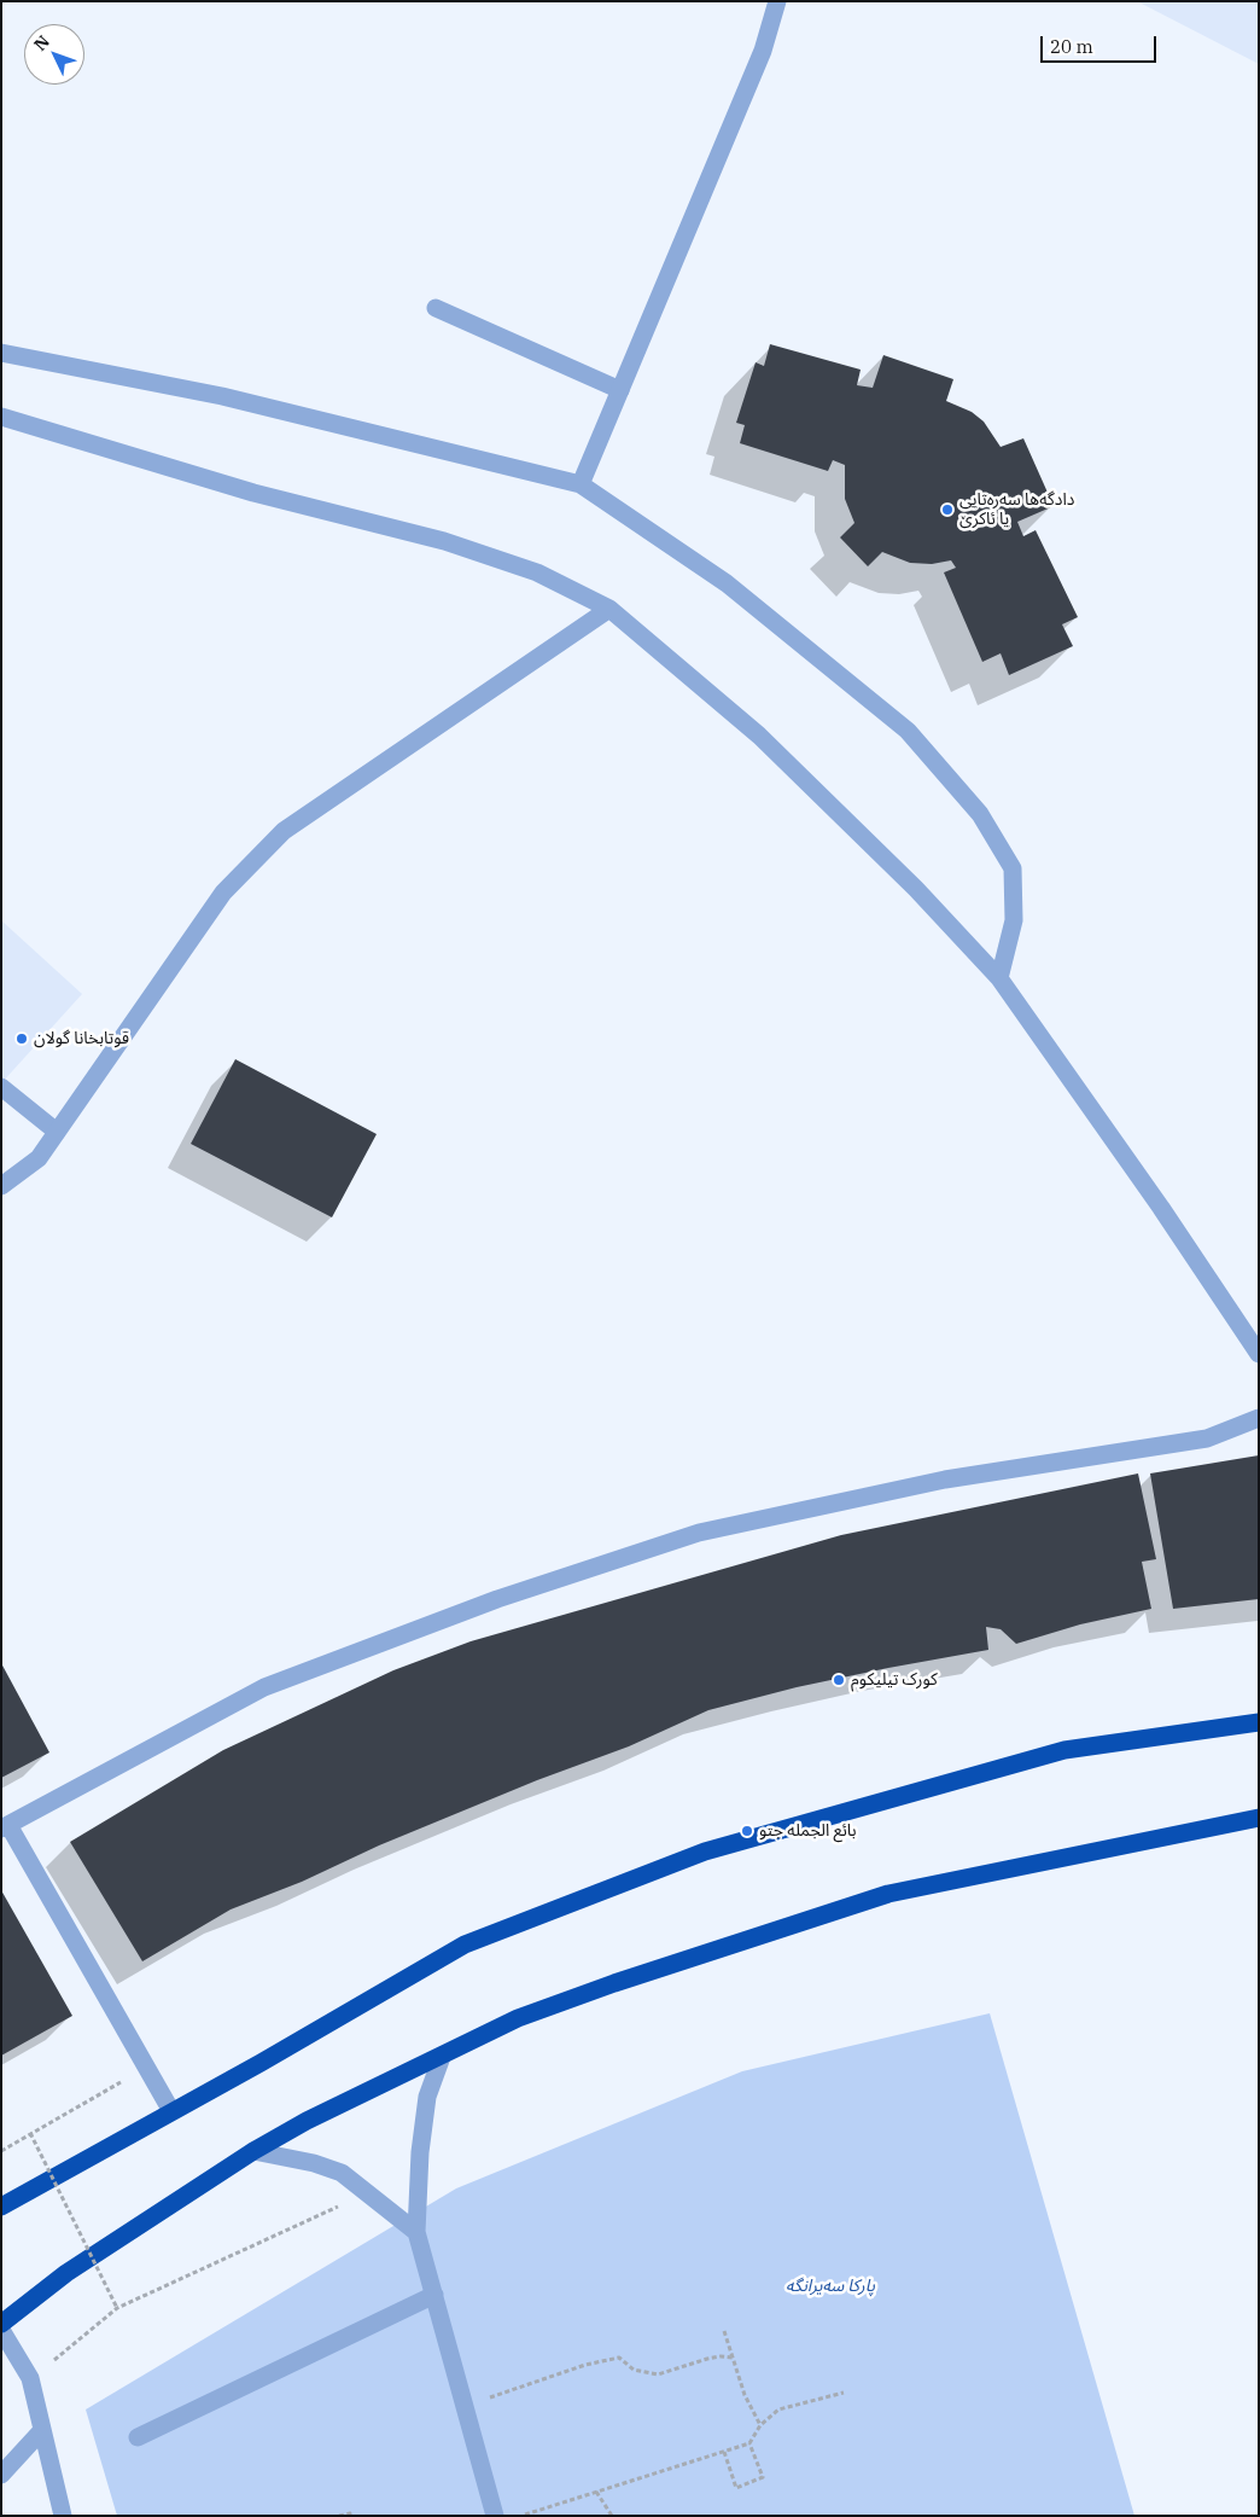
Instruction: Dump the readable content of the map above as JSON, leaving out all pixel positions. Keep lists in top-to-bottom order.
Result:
{
  "parks": ["پارکا سەیرانگه"],
  "places": [
    "دادگەها سەرەتایی یا ئاکرێ",
    "قوتابخانا گولان",
    "کورک تيليكوم",
    "بائع الجملە جتو"
  ],
  "scale_bar": "20 m",
  "north": "top left"
}
